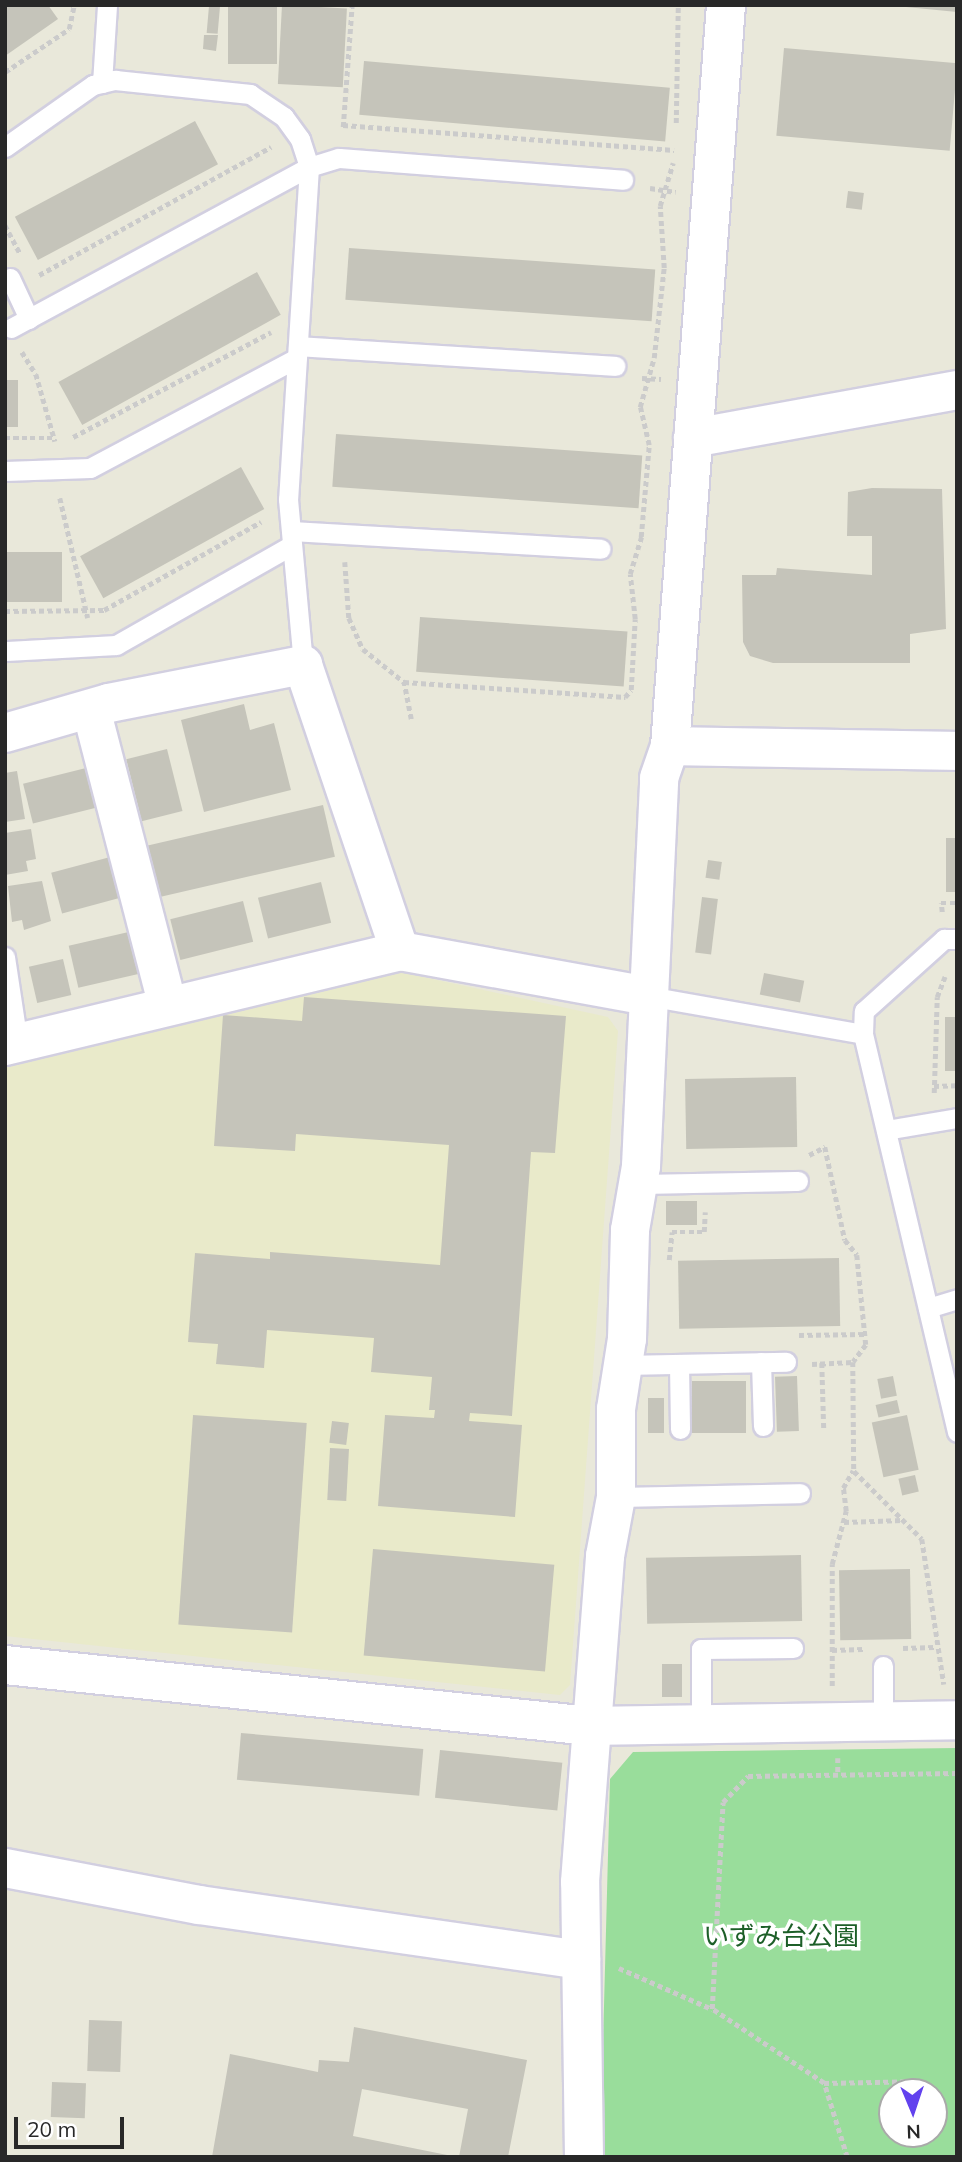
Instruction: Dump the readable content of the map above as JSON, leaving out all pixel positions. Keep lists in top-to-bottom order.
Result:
{
  "parks": ["いずみ台公園"],
  "scale_bar": "20 m",
  "north": "bottom"
}
